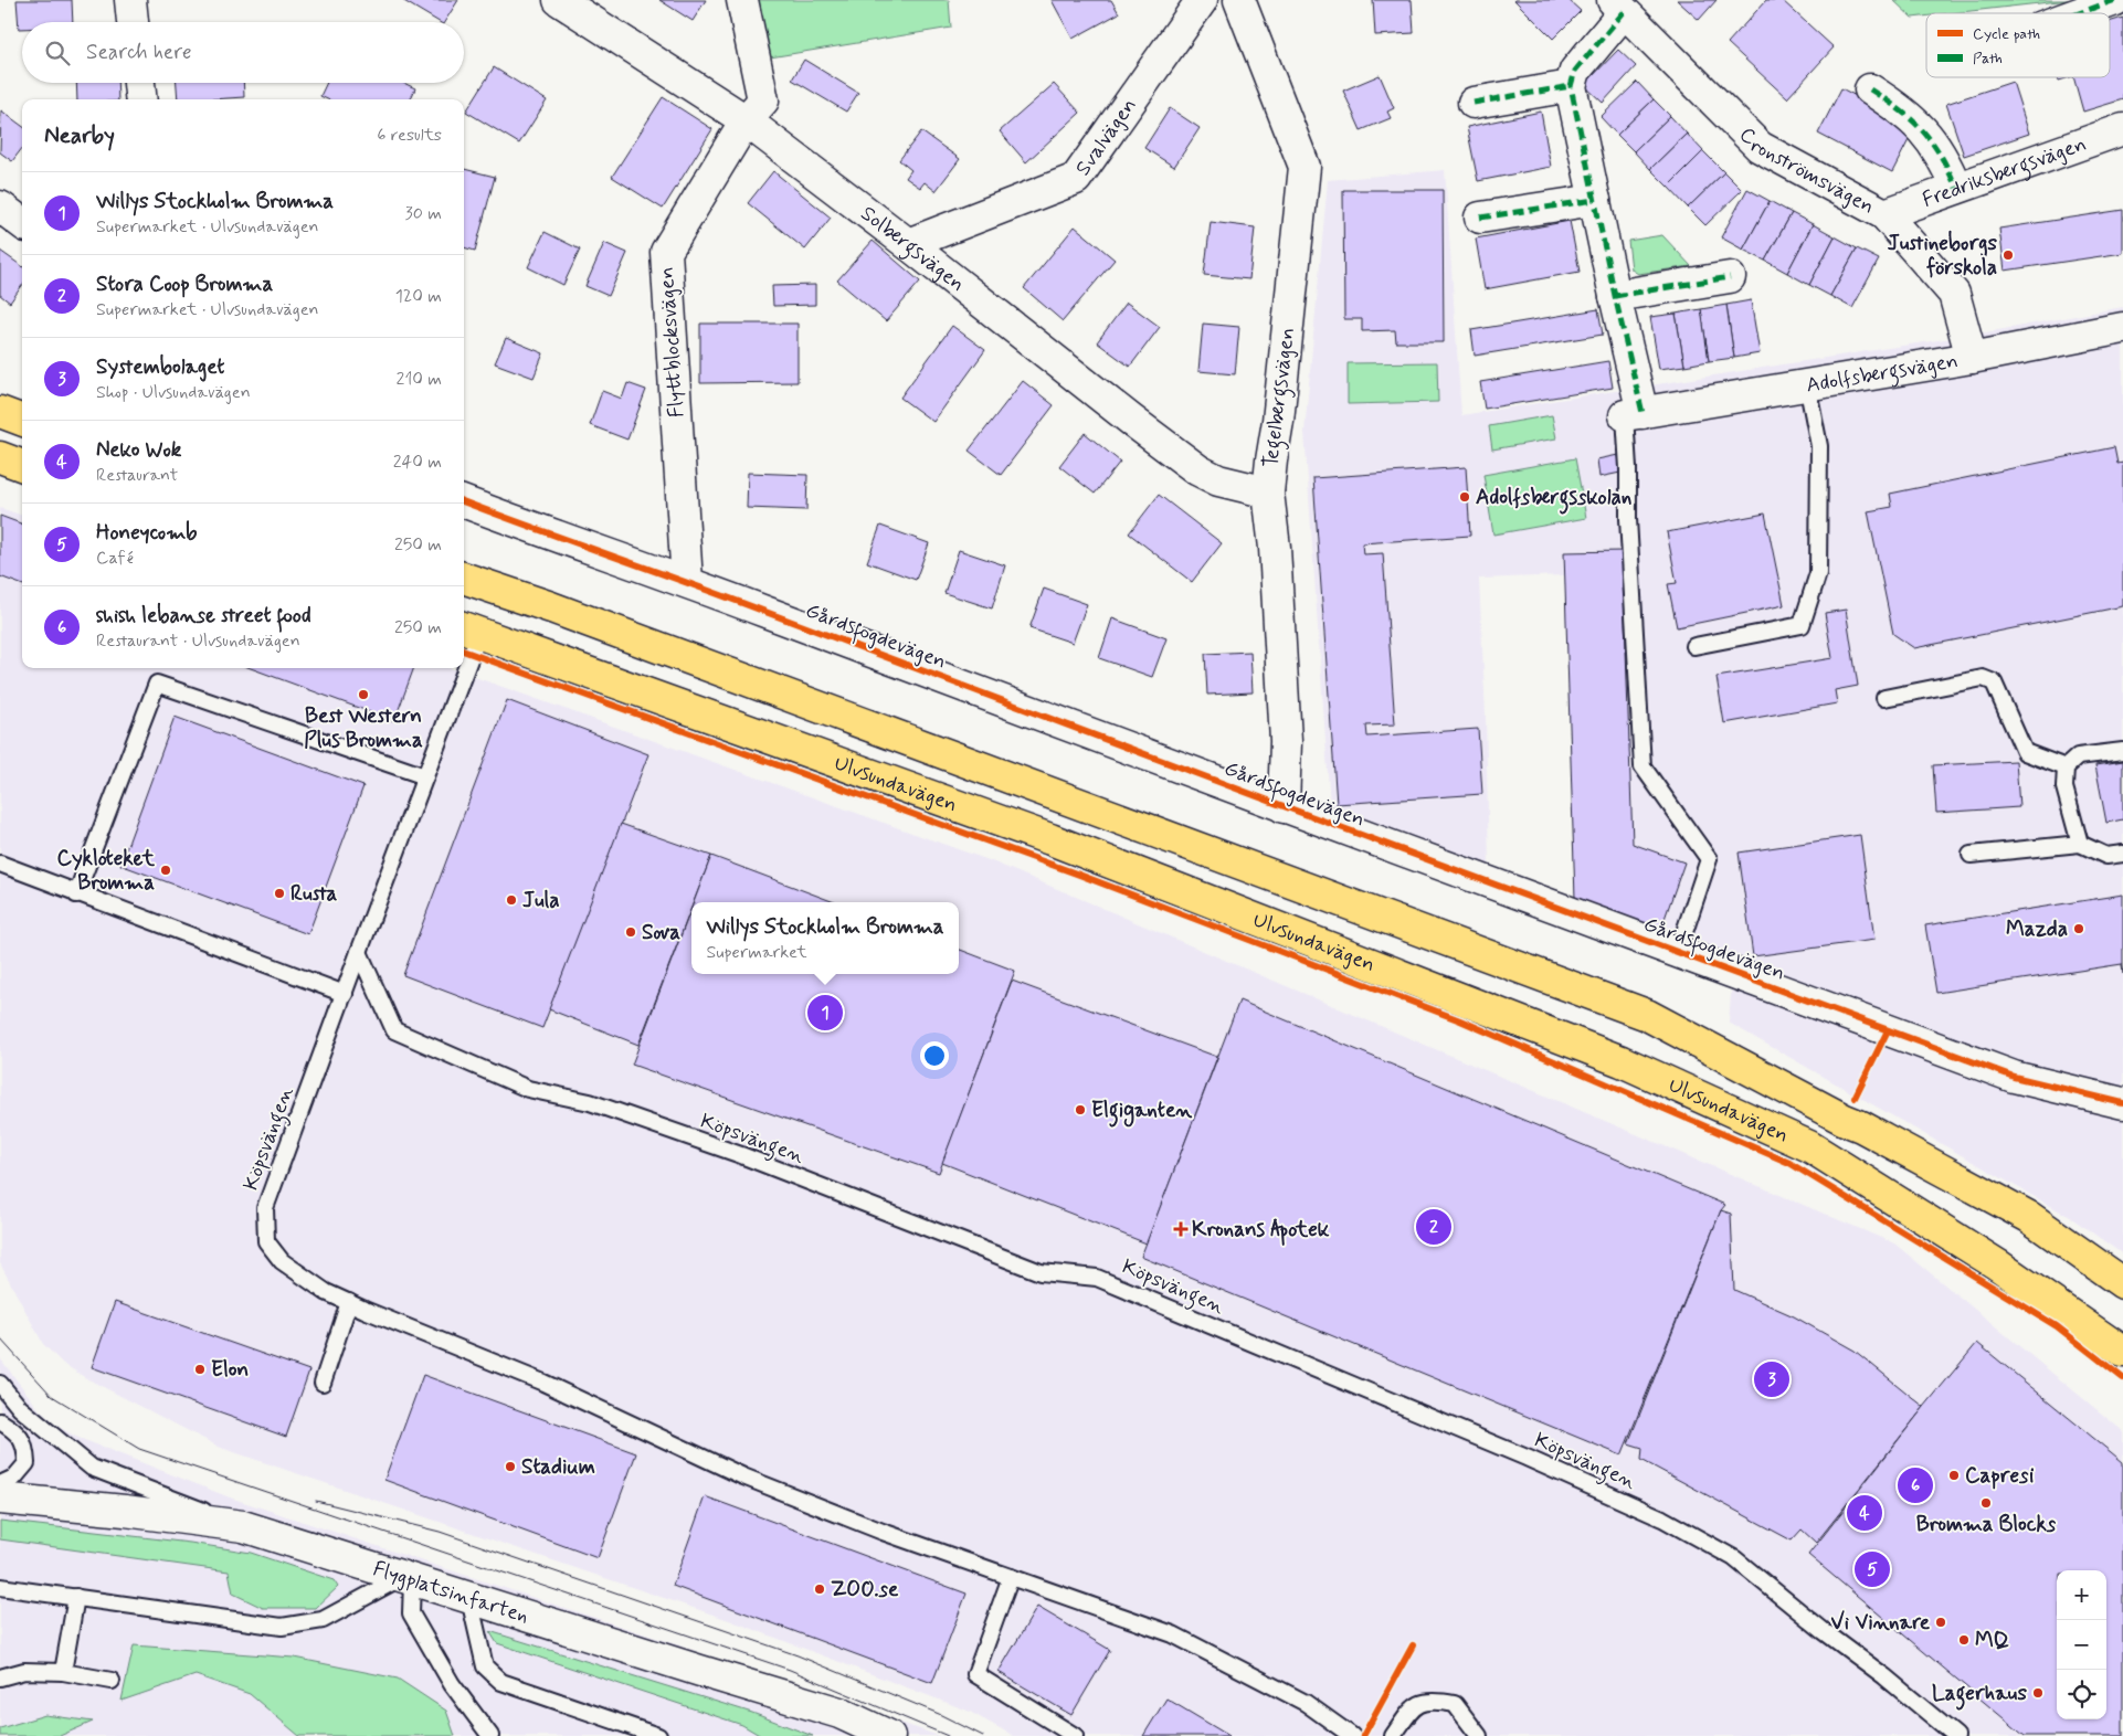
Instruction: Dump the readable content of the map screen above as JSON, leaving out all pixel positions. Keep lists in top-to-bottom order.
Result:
{
  "streets": {
    "main road": ["Ulvsundavägen"],
    "street": [
      "Svalvägen",
      "Cronströmsvägen",
      "Fredriksbergsvägen",
      "Solbergsvägen",
      "Flyttblocksvägen",
      "Adolfsbergsvägen",
      "Tegelbergsvägen",
      "Gårdsfogdevägen",
      "Flygplatsinfarten"
    ],
    "lane": ["Köpsvängen"]
  },
  "crossings": [
    ["Svalvägen", "Solbergsvägen"],
    ["Cronströmsvägen", "Fredriksbergsvägen"],
    ["Cronströmsvägen", "Adolfsbergsvägen"],
    ["Solbergsvägen", "Flyttblocksvägen"],
    ["Solbergsvägen", "Tegelbergsvägen"],
    ["Flyttblocksvägen", "Gårdsfogdevägen"],
    ["Tegelbergsvägen", "Gårdsfogdevägen"],
    ["Ulvsundavägen", "Köpsvängen"]
  ],
  "places": {
    "other": [
      "Justineborgs förskola",
      "Adolfsbergsskolan",
      "Best Western Plus Bromma",
      "Cykloteket Bromma",
      "Rusta",
      "Jula",
      "Mazda",
      "Sova",
      "Elgiganten",
      "Elon",
      "Stadium",
      "Capresi",
      "Bromma Blocks",
      "ZOO.se",
      "Vi Vinnare",
      "MQ",
      "Lagerhaus"
    ],
    "health": ["Kronans Apotek"]
  },
  "legend": ["Cycle path", "Path"],
  "page": {
    "search": "Search here",
    "heading": ["Nearby", "6 results"],
    "list": [
      {
        "mark": "1",
        "name": "Willys Stockholm Bromma",
        "note": "Supermarket · Ulvsundavägen",
        "value": "30 m"
      },
      {
        "mark": "2",
        "name": "Stora Coop Bromma",
        "note": "Supermarket · Ulvsundavägen",
        "value": "120 m"
      },
      {
        "mark": "3",
        "name": "Systembolaget",
        "note": "Shop · Ulvsundavägen",
        "value": "210 m"
      },
      {
        "mark": "4",
        "name": "Neko Wok",
        "note": "Restaurant",
        "value": "240 m"
      },
      {
        "mark": "5",
        "name": "Honeycomb",
        "note": "Café",
        "value": "250 m"
      },
      {
        "mark": "6",
        "name": "shish lebanse street food",
        "note": "Restaurant · Ulvsundavägen",
        "value": "250 m"
      }
    ],
    "popup": ["Willys Stockholm Bromma", "Supermarket"],
    "pins": [
      "1",
      "2",
      "3",
      "6",
      "4",
      "5"
    ],
    "map_buttons": ["+", "−"]
  }
}
